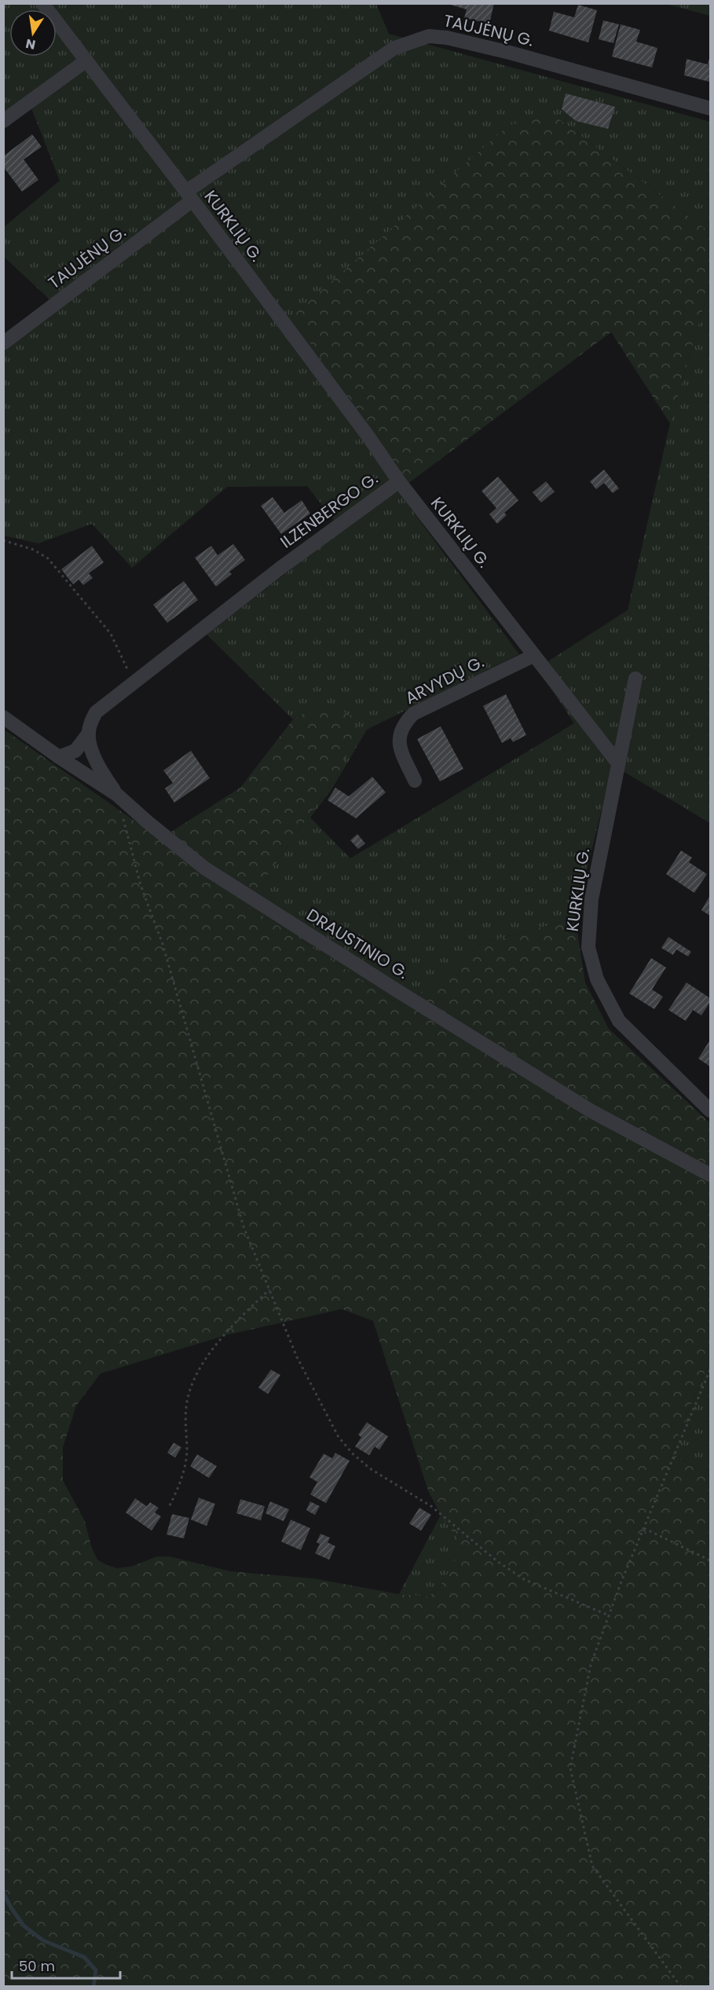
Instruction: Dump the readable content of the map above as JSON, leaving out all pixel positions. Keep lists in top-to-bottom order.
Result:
{
  "streets": {
    "street": [
      "TAUJĖNŲ G.",
      "KURKLIŲ G.",
      "ILZENBERGO G.",
      "ARVYDŲ G.",
      "DRAUSTINIO G."
    ]
  },
  "crossings": [
    ["TAUJĖNŲ G.", "KURKLIŲ G."],
    ["KURKLIŲ G.", "ILZENBERGO G."],
    ["KURKLIŲ G.", "ARVYDŲ G."],
    ["ILZENBERGO G.", "DRAUSTINIO G."]
  ],
  "scale_bar": "50 m",
  "north": "bottom"
}
